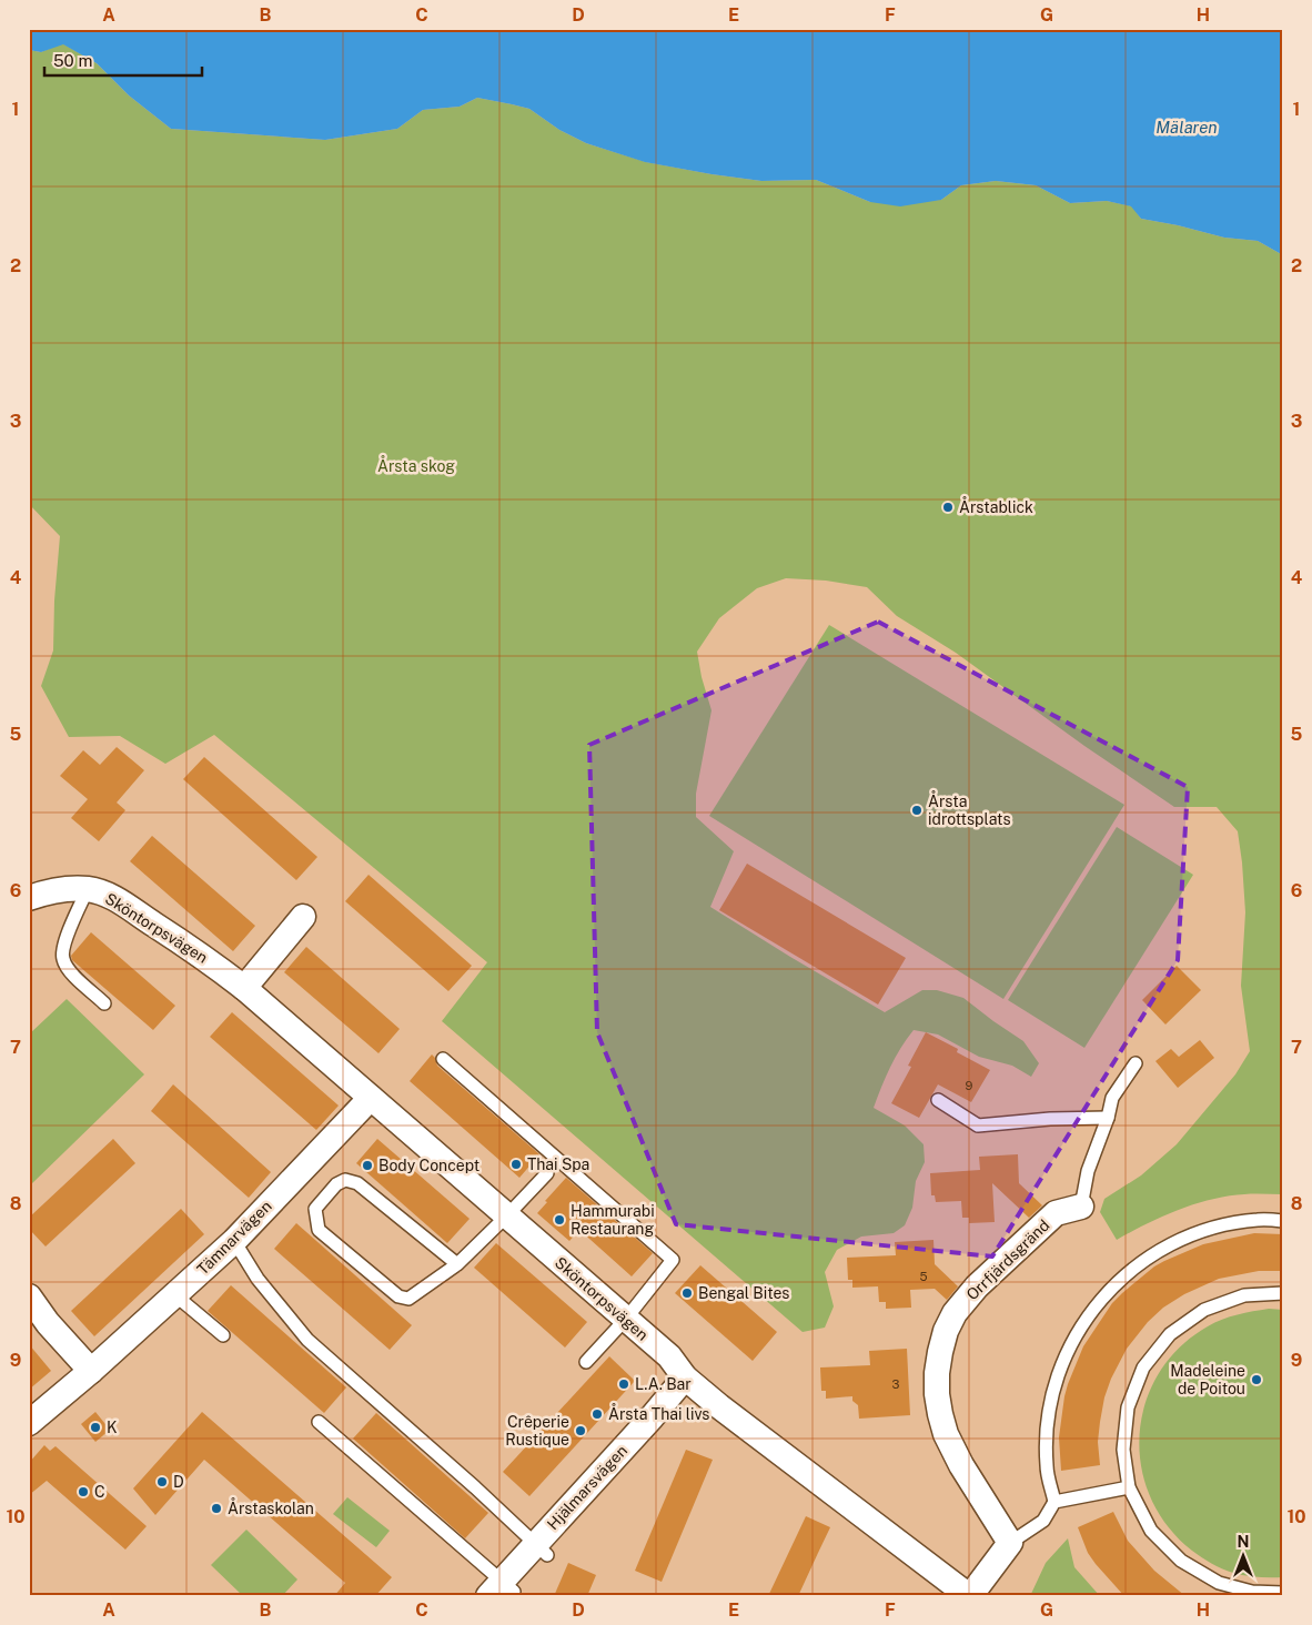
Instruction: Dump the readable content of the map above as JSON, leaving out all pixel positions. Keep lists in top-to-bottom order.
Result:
{
  "streets": {
    "street": [
      "Sköntorpsvägen",
      "Tämnarvägen",
      "Orrfjärdsgränd",
      "Hjälmarsvägen"
    ]
  },
  "crossings": [
    ["Sköntorpsvägen", "Tämnarvägen"],
    ["Sköntorpsvägen", "Hjälmarsvägen"]
  ],
  "water": ["Mälaren"],
  "parks": ["Årsta skog"],
  "places": [
    "Årstablick",
    "Årsta idrottsplats",
    "Thai Spa",
    "Body Concept",
    "Hammurabi Restaurang",
    "Bengal Bites",
    "Madeleine de Poitou",
    "L.A. Bar",
    "Årsta Thai livs",
    "K",
    "Crêperie Rustique",
    "D",
    "C",
    "Årstaskolan"
  ],
  "house_numbers": ["9", "5", "3"],
  "scale_bar": "50 m",
  "north": "top",
  "grid": {
    "columns": [
      "A",
      "B",
      "C",
      "D",
      "E",
      "F",
      "G",
      "H"
    ],
    "rows": [
      "1",
      "2",
      "3",
      "4",
      "5",
      "6",
      "7",
      "8",
      "9",
      "10"
    ]
  }
}
